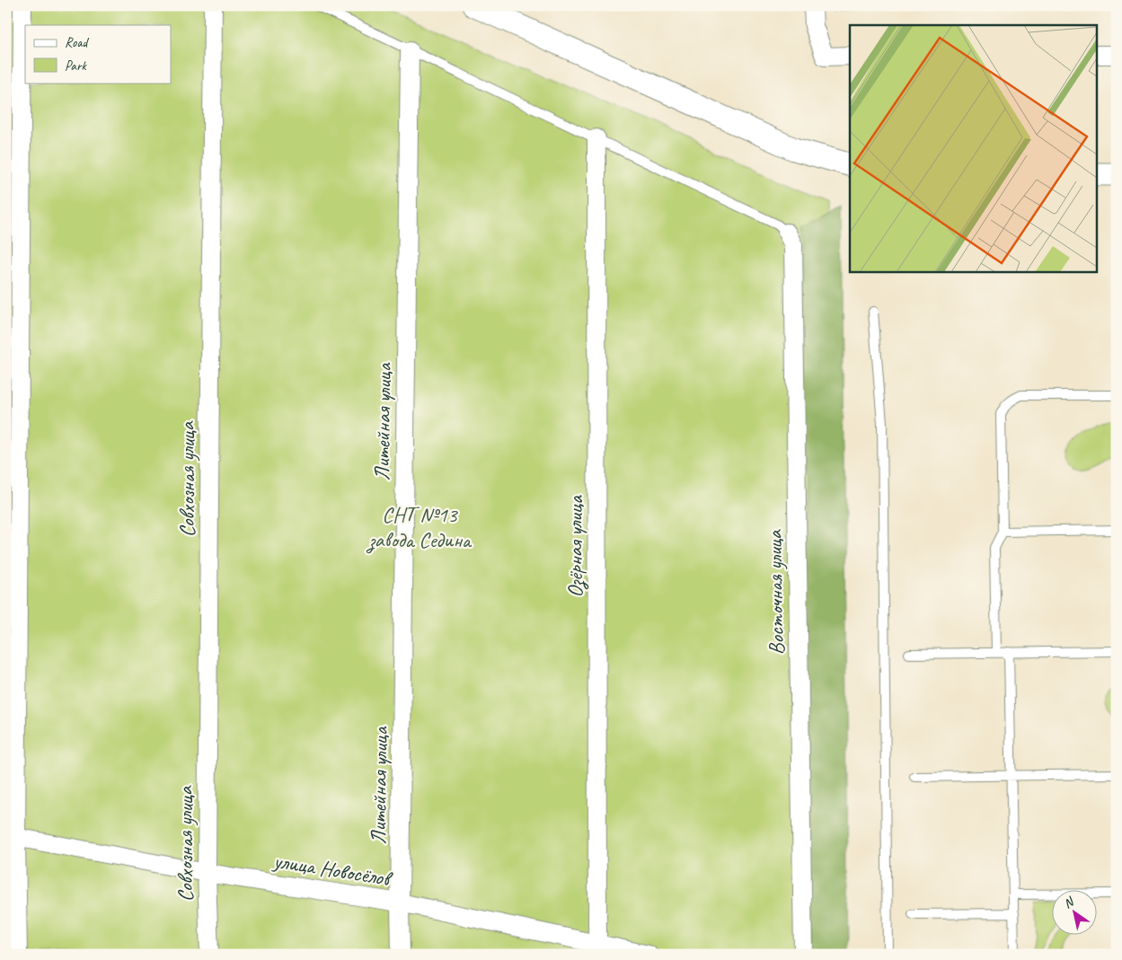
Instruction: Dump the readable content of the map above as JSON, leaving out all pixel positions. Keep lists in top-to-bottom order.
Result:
{
  "streets": {
    "street": [
      "Литейная улица",
      "Совхозная улица",
      "Озёрная улица",
      "Восточная улица",
      "улица Новосёлов"
    ]
  },
  "crossings": [
    ["Литейная улица", "улица Новосёлов"],
    ["Совхозная улица", "улица Новосёлов"],
    ["Озёрная улица", "улица Новосёлов"]
  ],
  "parks": ["СНТ №13 завода Седина"],
  "legend": ["Road", "Park"],
  "north": "top left"
}
